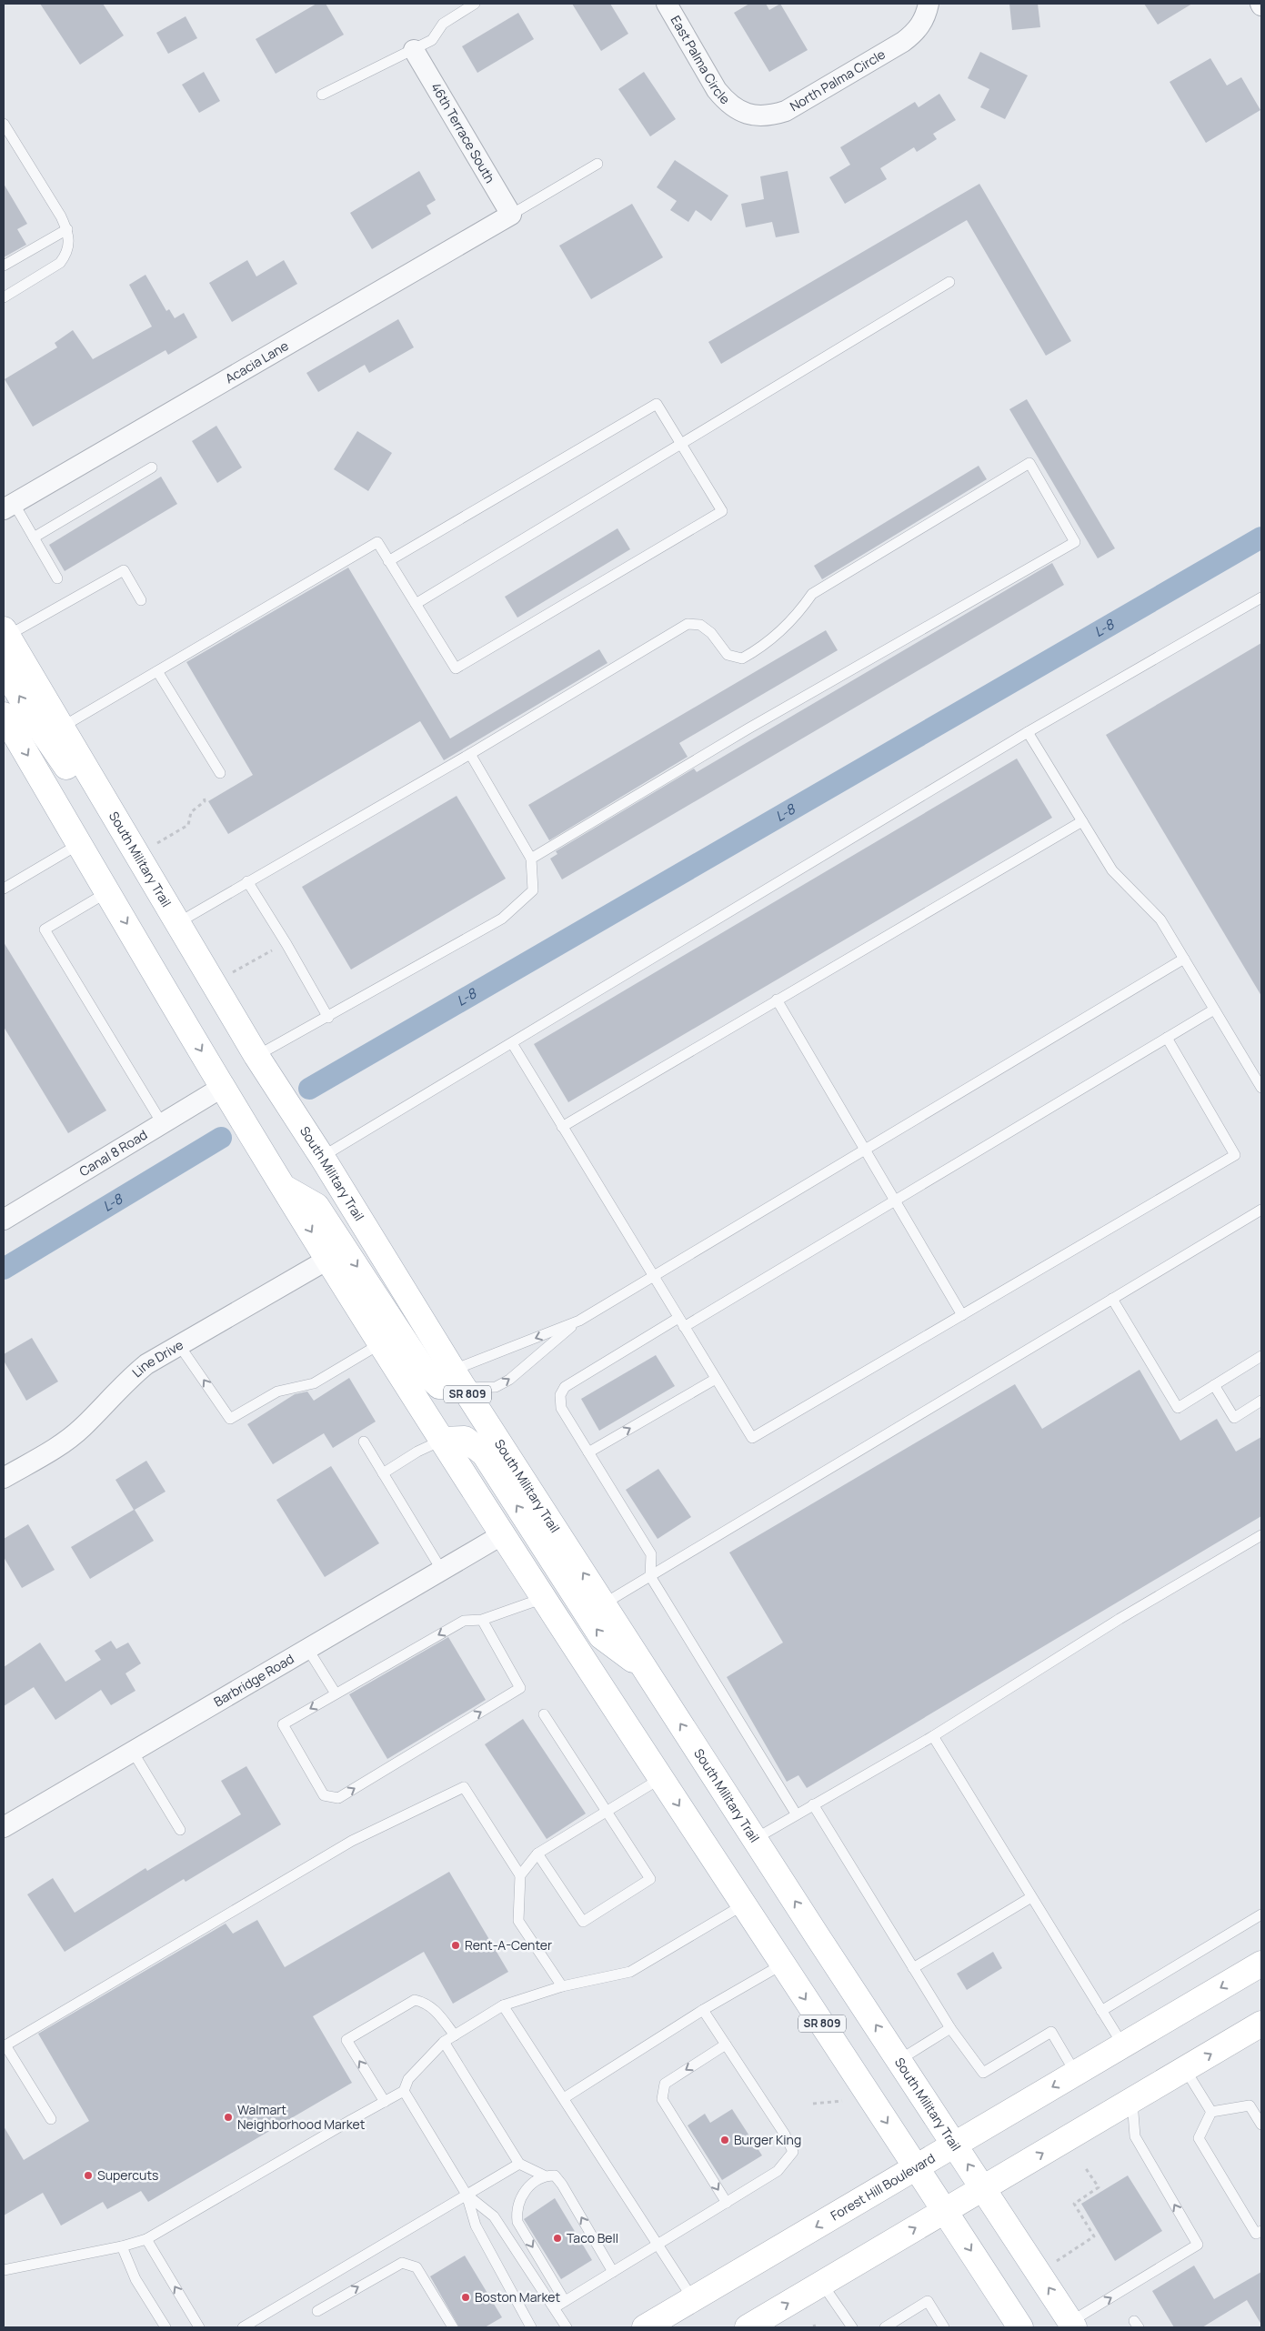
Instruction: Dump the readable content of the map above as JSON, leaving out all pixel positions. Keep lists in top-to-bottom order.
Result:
{
  "streets": {
    "main road": ["South Military Trail", "SR 809", "Forest Hill Boulevard"],
    "street": [
      "East Palma Circle",
      "North Palma Circle",
      "46th Terrace South",
      "Acacia Lane",
      "Canal 8 Road",
      "Line Drive",
      "Barbridge Road"
    ]
  },
  "crossings": [
    ["East Palma Circle", "North Palma Circle"],
    ["46th Terrace South", "Acacia Lane"],
    ["South Military Trail", "Forest Hill Boulevard"],
    ["Canal 8 Road", "SR 809"],
    ["Line Drive", "SR 809"],
    ["SR 809", "Barbridge Road"],
    ["SR 809", "Forest Hill Boulevard"]
  ],
  "water": ["L-8"],
  "places": [
    "Rent-A-Center",
    "Walmart Neighborhood Market",
    "Burger King",
    "Supercuts",
    "Taco Bell",
    "Boston Market"
  ]
}
